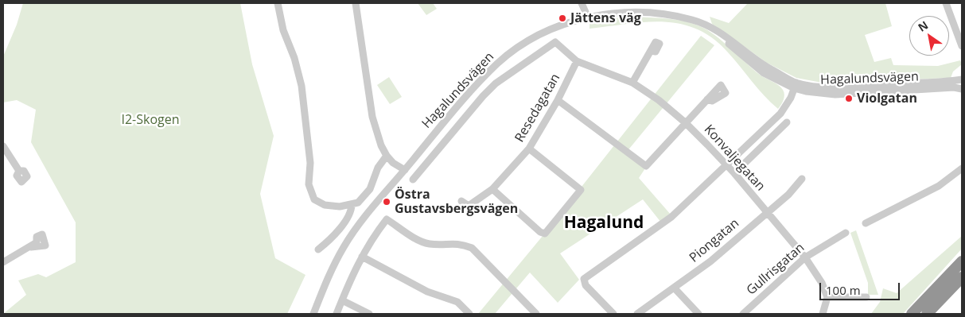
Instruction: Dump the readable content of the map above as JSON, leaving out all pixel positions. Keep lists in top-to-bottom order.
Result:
{
  "streets": {
    "street": [
      "Hagalundsvägen",
      "Resedagatan",
      "Konvaljegatan",
      "Piongatan",
      "Gullrisgatan"
    ]
  },
  "crossings": [
    ["Resedagatan", "Konvaljegatan"],
    ["Konvaljegatan", "Piongatan"],
    ["Konvaljegatan", "Gullrisgatan"]
  ],
  "districts": ["Hagalund"],
  "parks": ["I2-Skogen"],
  "places": ["Jättens väg", "Violgatan", "Östra Gustavsbergsvägen"],
  "scale_bar": "100 m",
  "north": "top left"
}
